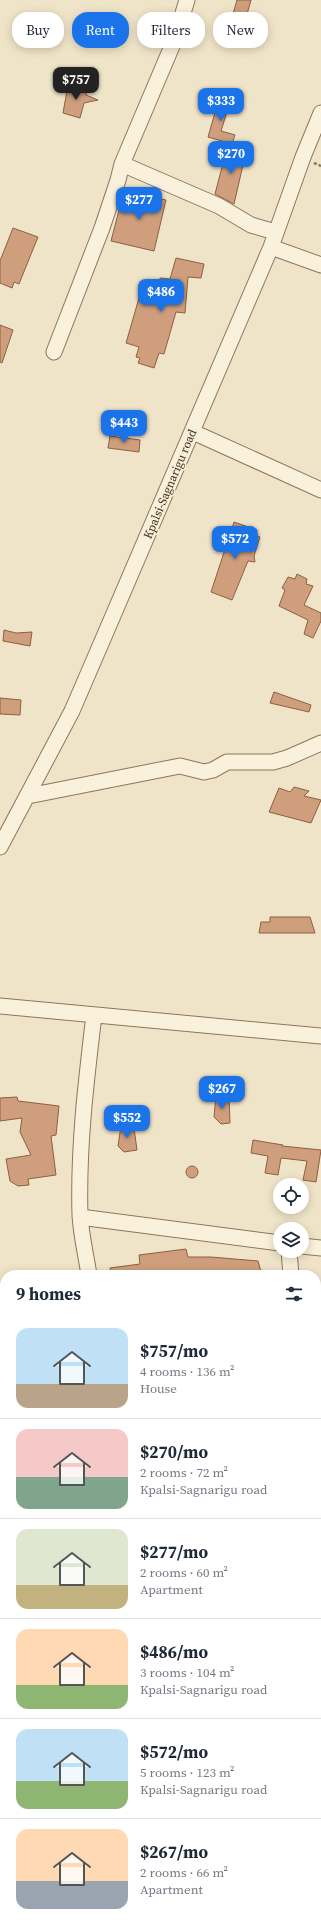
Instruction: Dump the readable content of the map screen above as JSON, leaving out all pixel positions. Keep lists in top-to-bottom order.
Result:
{
  "streets": {
    "street": ["Kpalsi-Sagnarigu road"]
  },
  "page": {
    "chip": [
      "Buy",
      "Rent",
      "Filters",
      "New"
    ],
    "price": [
      "$757",
      "$333",
      "$270",
      "$277",
      "$486",
      "$443",
      "$572",
      "$267",
      "$552"
    ],
    "heading": "9 homes",
    "list": [
      {
        "name": "$757/mo",
        "note": "4 rooms · 136 m² · House"
      },
      {
        "name": "$270/mo",
        "note": "2 rooms · 72 m² · Kpalsi-Sagnarigu road"
      },
      {
        "name": "$277/mo",
        "note": "2 rooms · 60 m² · Apartment"
      },
      {
        "name": "$486/mo",
        "note": "3 rooms · 104 m² · Kpalsi-Sagnarigu road"
      },
      {
        "name": "$572/mo",
        "note": "5 rooms · 123 m² · Kpalsi-Sagnarigu road"
      },
      {
        "name": "$267/mo",
        "note": "2 rooms · 66 m² · Apartment"
      }
    ]
  }
}
